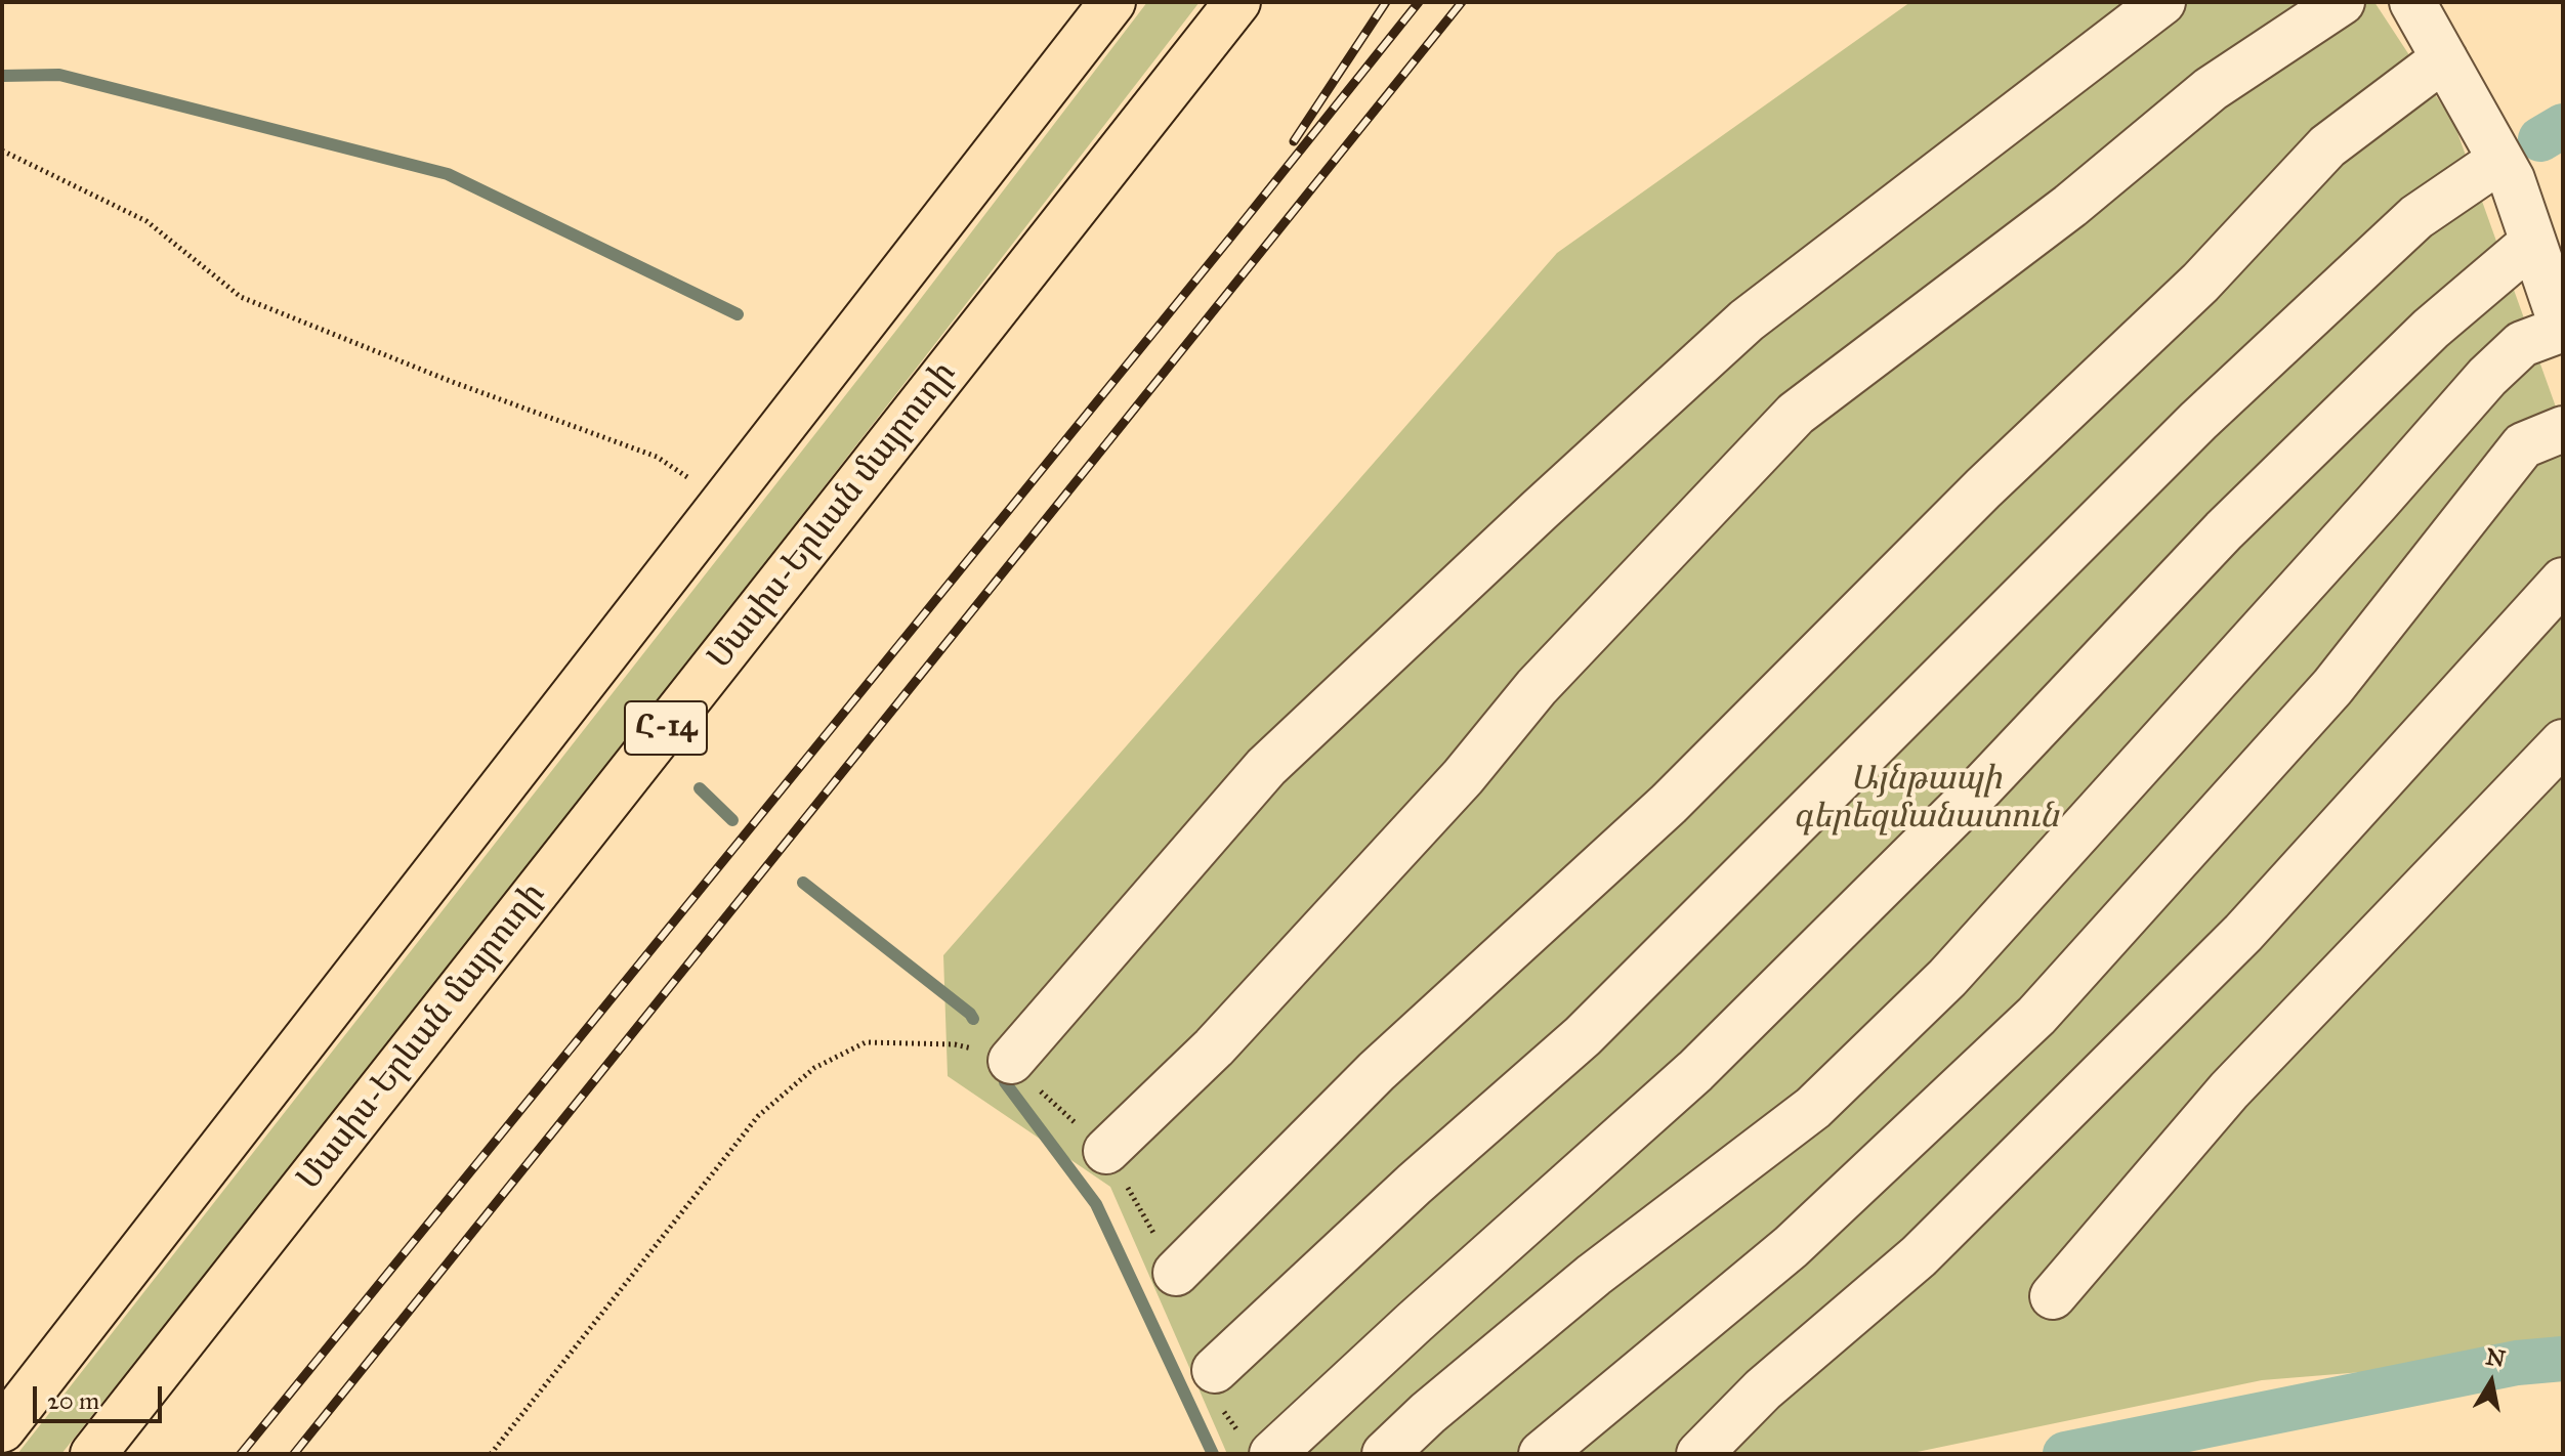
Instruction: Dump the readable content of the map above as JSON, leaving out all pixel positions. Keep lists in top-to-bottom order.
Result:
{
  "streets": {
    "main road": ["Մասիս-Երևան մայրուղի", "Հ-14"]
  },
  "parks": ["Այնթապի գերեզմանատուն"],
  "scale_bar": "20 m",
  "north": "top"
}
